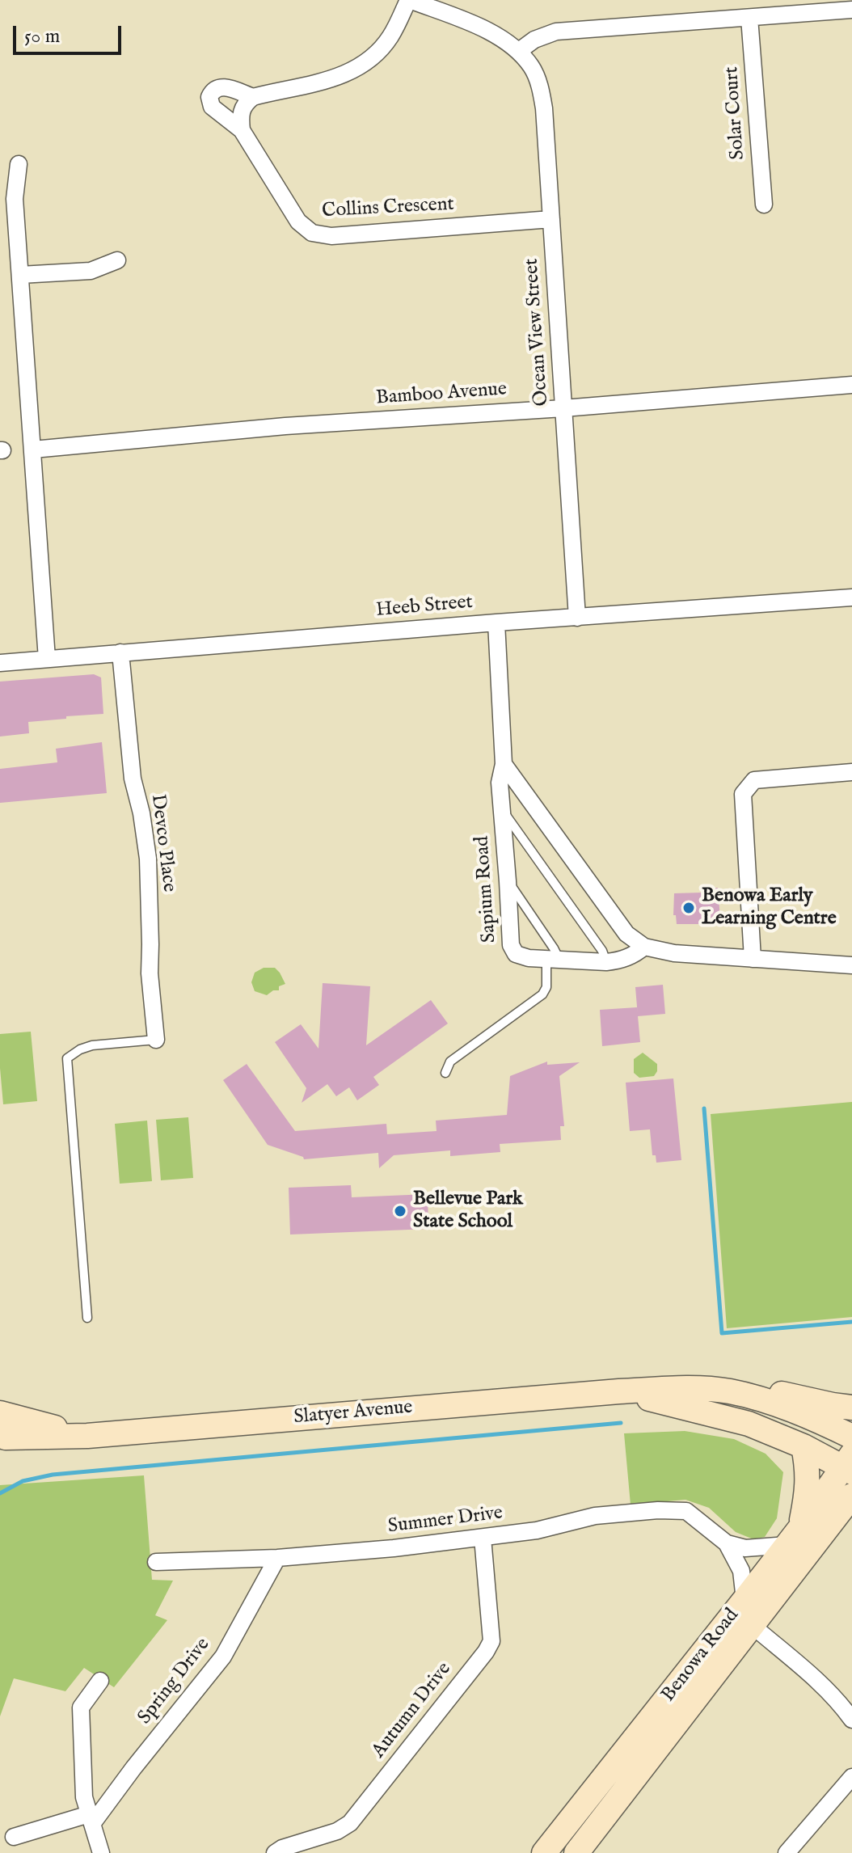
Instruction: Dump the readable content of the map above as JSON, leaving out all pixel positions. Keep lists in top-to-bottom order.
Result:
{
  "streets": {
    "main road": ["Slatyer Avenue", "Benowa Road"],
    "street": [
      "Solar Court",
      "Collins Crescent",
      "Ocean View Street",
      "Bamboo Avenue",
      "Heeb Street",
      "Devco Place",
      "Sapium Road",
      "Summer Drive",
      "Spring Drive",
      "Autumn Drive"
    ]
  },
  "crossings": [
    ["Collins Crescent", "Ocean View Street"],
    ["Ocean View Street", "Bamboo Avenue"],
    ["Ocean View Street", "Heeb Street"],
    ["Heeb Street", "Devco Place"],
    ["Heeb Street", "Sapium Road"],
    ["Slatyer Avenue", "Benowa Road"],
    ["Summer Drive", "Benowa Road"],
    ["Summer Drive", "Spring Drive"],
    ["Summer Drive", "Autumn Drive"]
  ],
  "places": ["Benowa Early Learning Centre", "Bellevue Park State School"],
  "scale_bar": "50 m"
}
